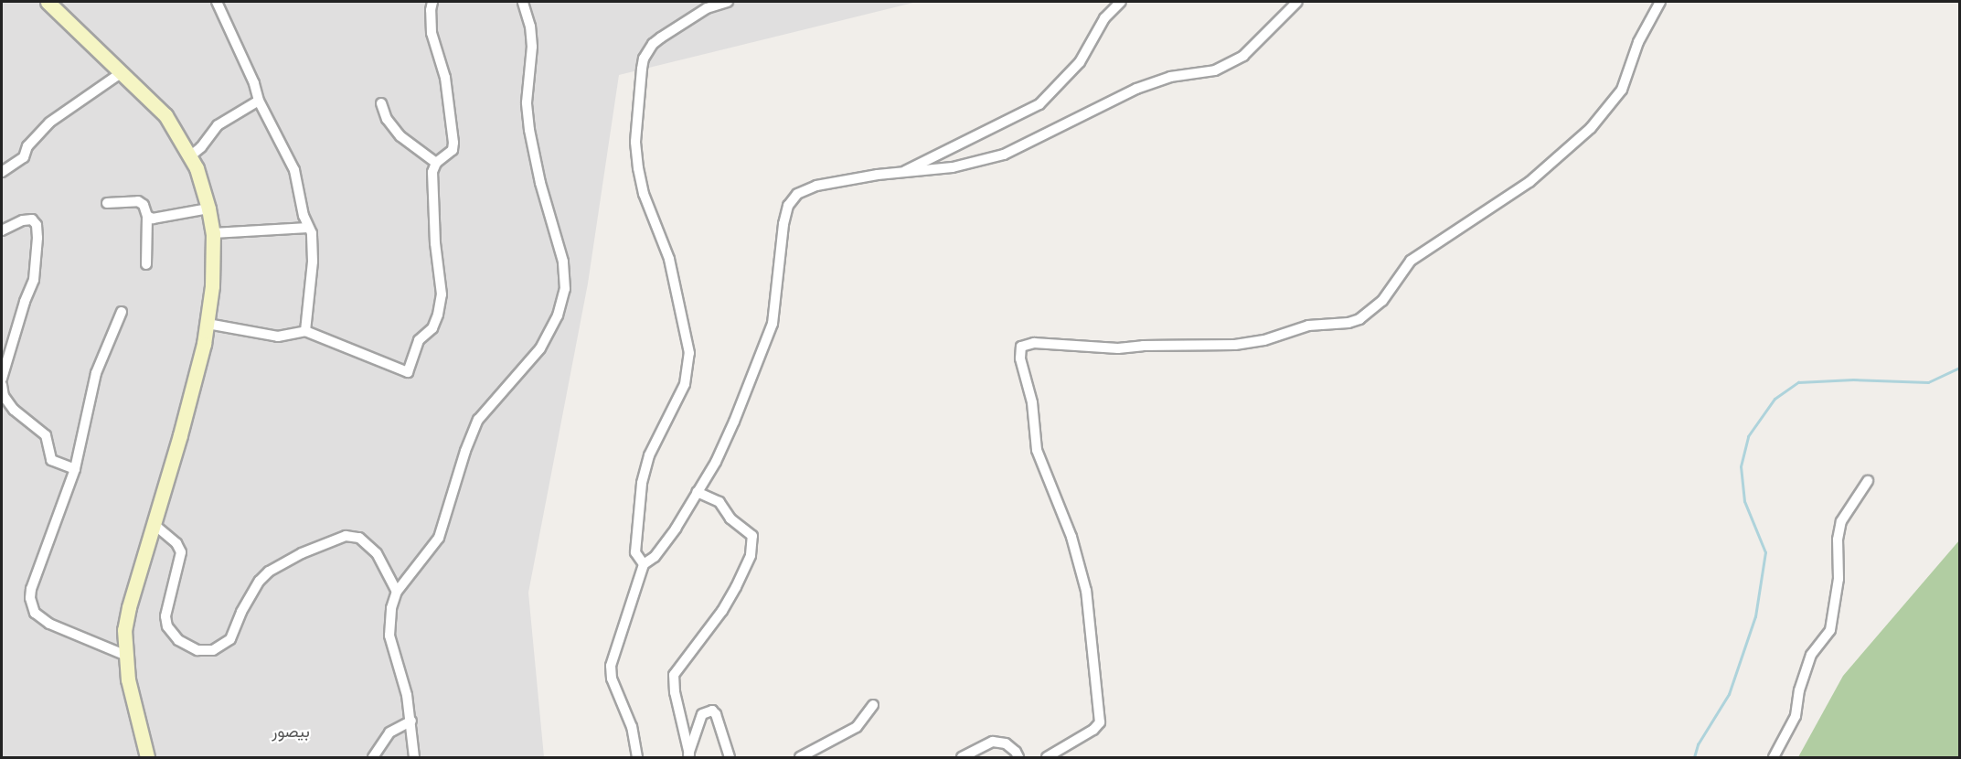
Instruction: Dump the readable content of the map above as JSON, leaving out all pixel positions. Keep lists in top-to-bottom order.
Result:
{
  "districts": ["بيصور"]
}
